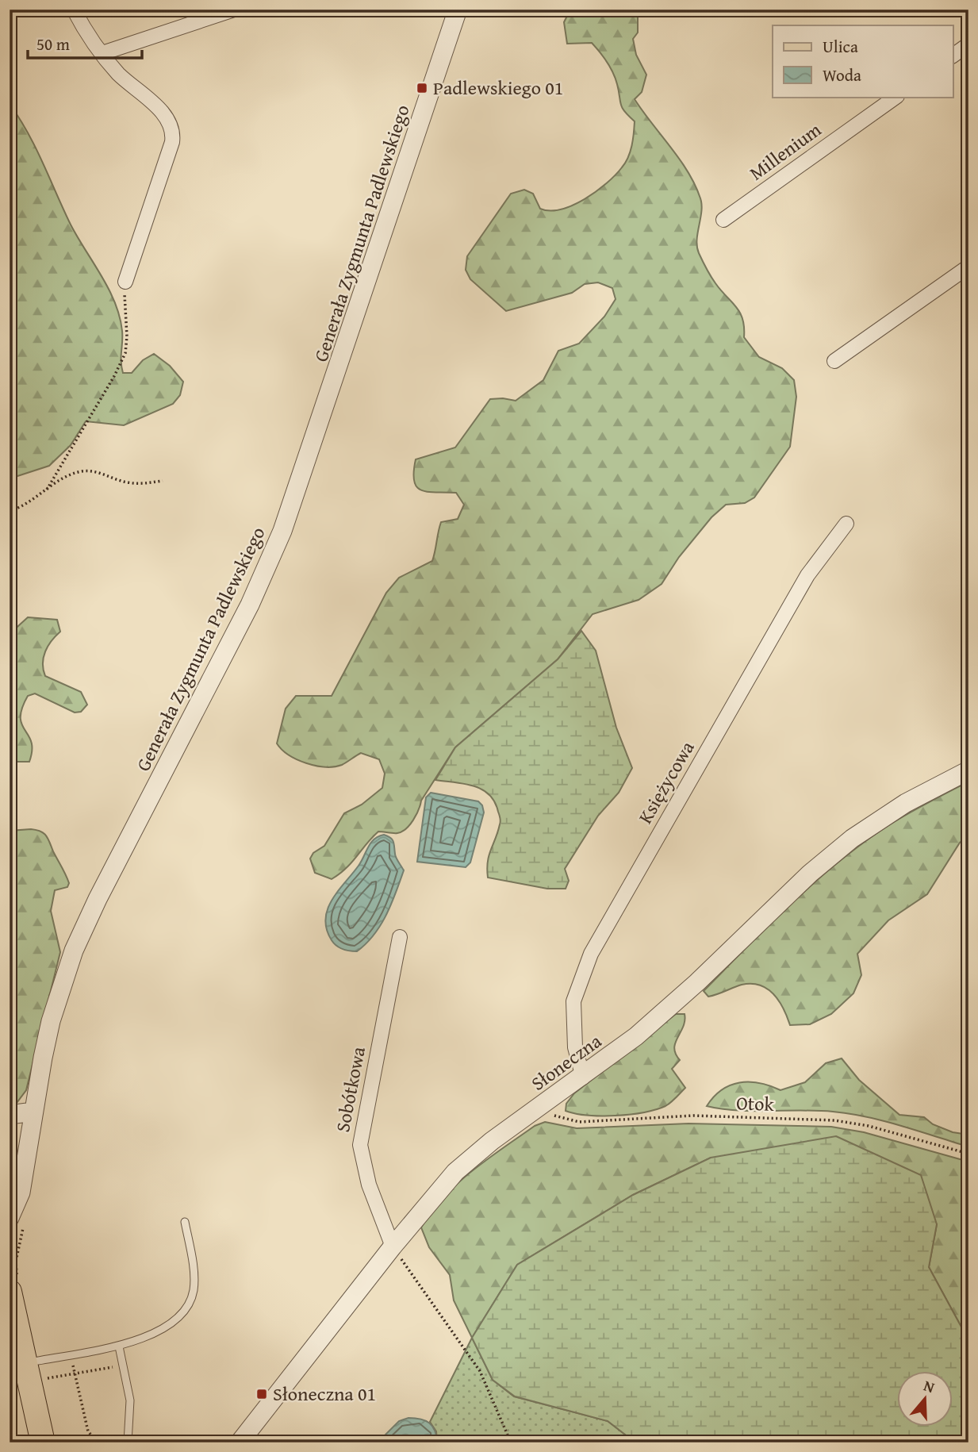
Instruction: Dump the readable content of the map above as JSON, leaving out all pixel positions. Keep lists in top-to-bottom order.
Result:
{
  "streets": {
    "street": [
      "Millenium",
      "Generała Zygmunta Padlewskiego",
      "Księżycowa",
      "Słoneczna",
      "Sobótkowa"
    ],
    "path": ["Otok"]
  },
  "crossings": [
    ["Księżycowa", "Słoneczna"],
    ["Słoneczna", "Sobótkowa"],
    ["Słoneczna", "Otok"]
  ],
  "places": {
    "transit": ["Padlewskiego 01", "Słoneczna 01"]
  },
  "legend": ["Ulica", "Woda"],
  "scale_bar": "50 m",
  "north": "top"
}
